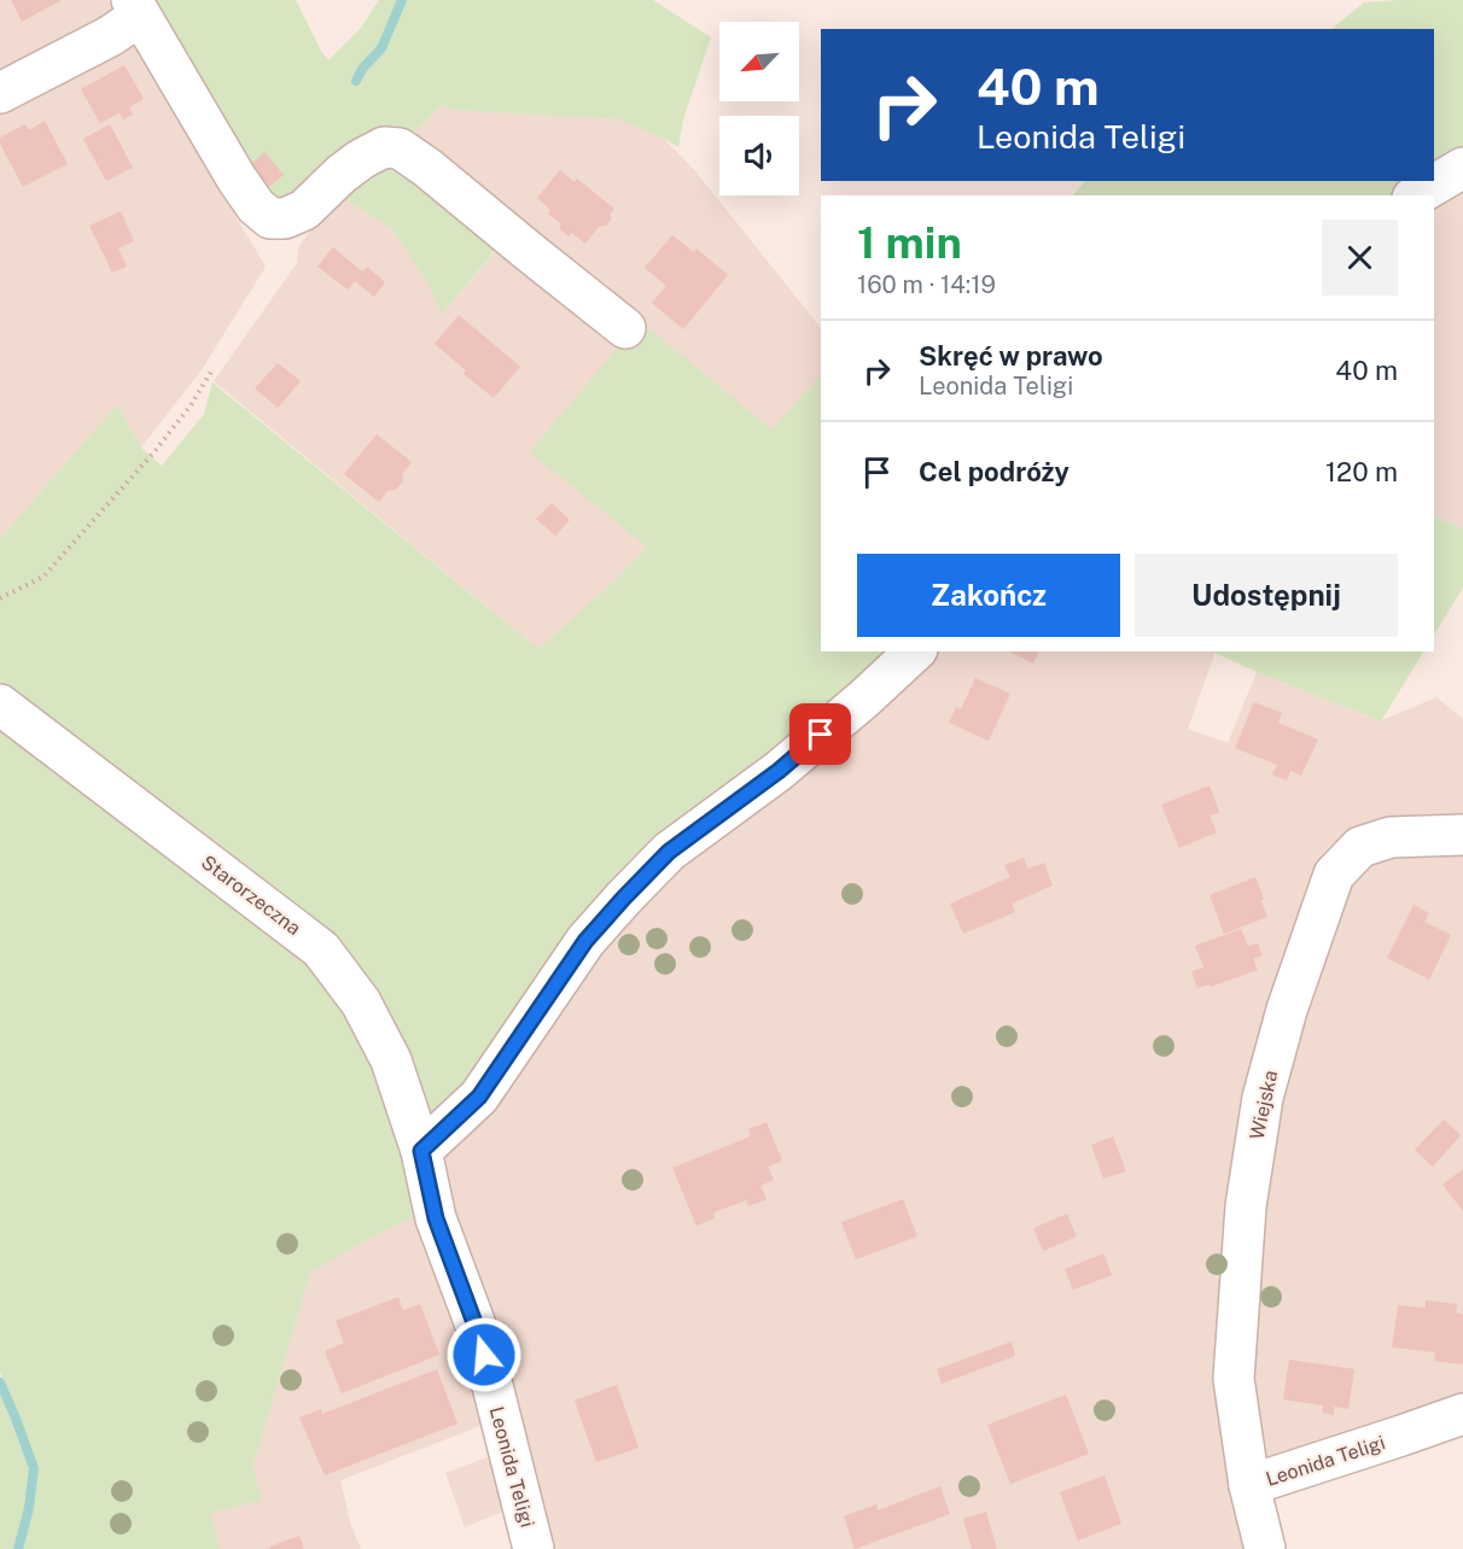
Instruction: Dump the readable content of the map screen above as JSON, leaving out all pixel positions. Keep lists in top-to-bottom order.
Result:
{
  "streets": {
    "street": ["Starorzeczna", "Wiejska", "Leonida Teligi"]
  },
  "crossings": [
    ["Starorzeczna", "Leonida Teligi"],
    ["Wiejska", "Leonida Teligi"]
  ],
  "north": "bottom left",
  "page": {
    "turn": ["40 m", "Leonida Teligi"],
    "heading": ["1 min", "160 m · 14:19"],
    "list": [
      {
        "name": "Skręć w prawo",
        "note": "Leonida Teligi",
        "value": "40 m"
      },
      {
        "name": "Cel podróży",
        "value": "120 m"
      }
    ],
    "buttons": ["Zakończ", "Udostępnij"]
  }
}
